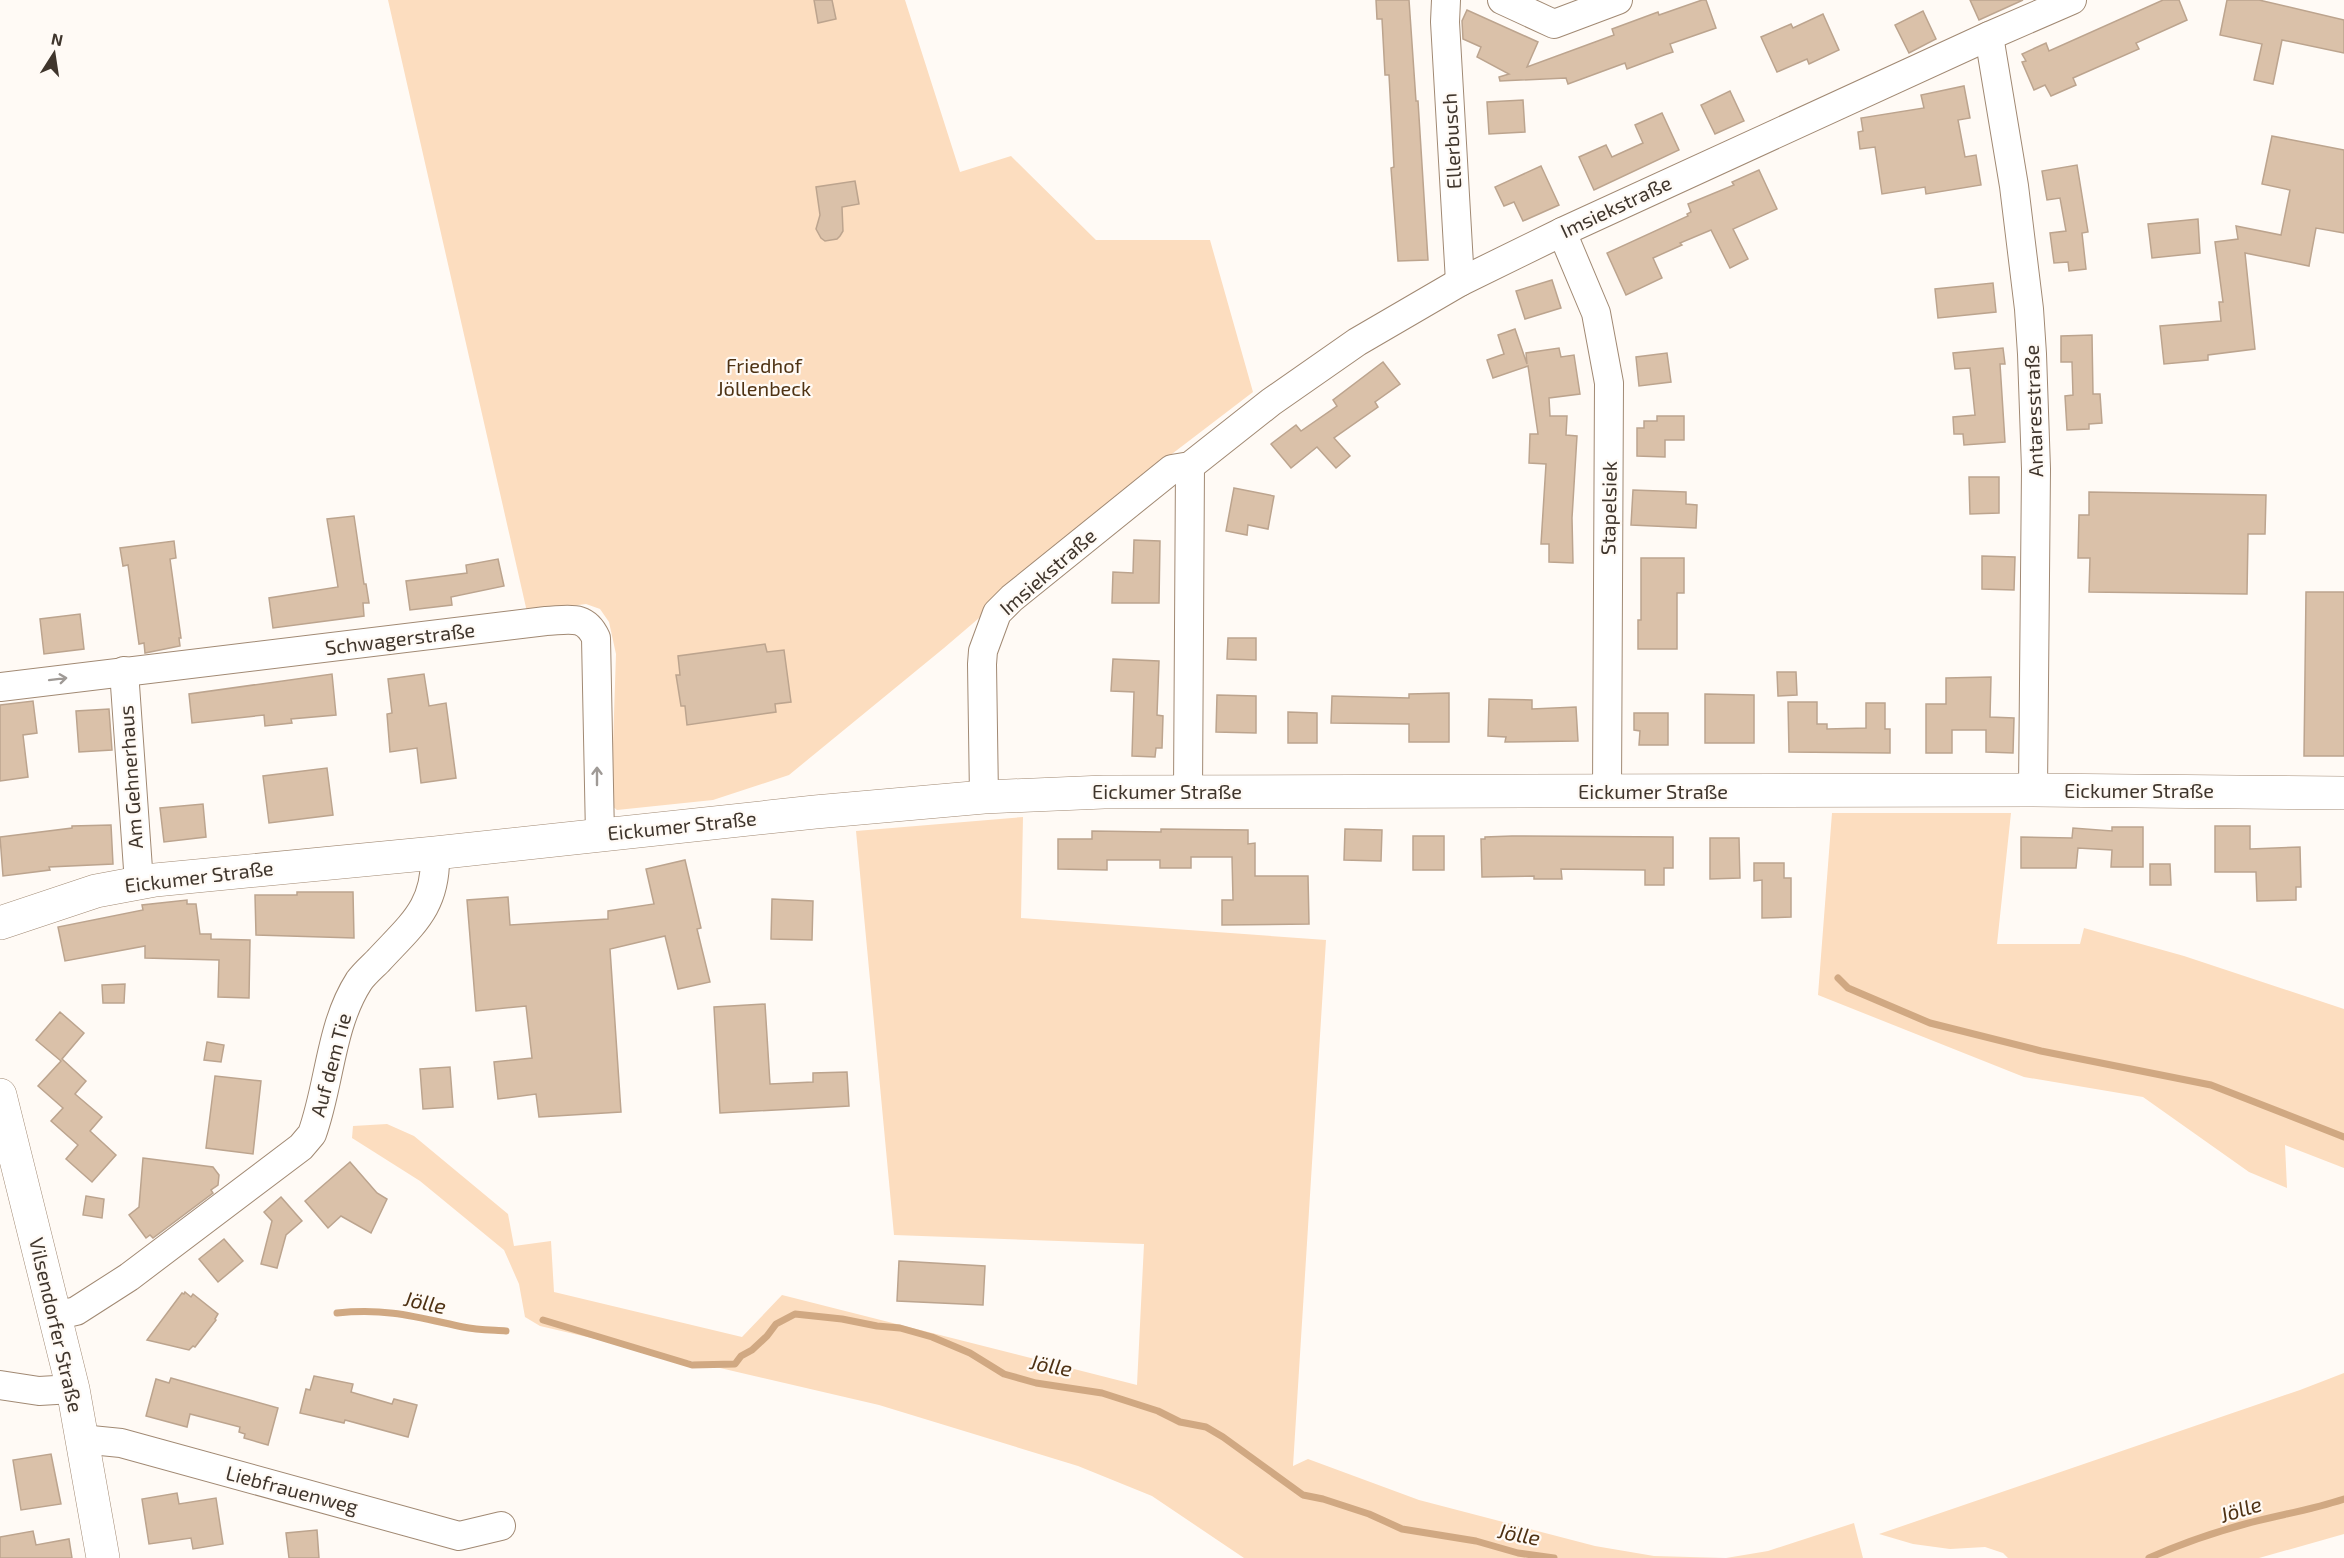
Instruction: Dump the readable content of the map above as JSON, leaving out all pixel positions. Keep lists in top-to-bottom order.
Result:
{
  "streets": {
    "main road": ["Eickumer Straße", "Vilsendorfer Straße"],
    "street": [
      "Ellerbusch",
      "Imsiekstraße",
      "Antaresstraße",
      "Stapelsiek",
      "Schwagerstraße",
      "Am Gehnerhaus",
      "Auf dem Tie",
      "Liebfrauenweg"
    ]
  },
  "crossings": [
    ["Ellerbusch", "Imsiekstraße"],
    ["Imsiekstraße", "Antaresstraße"],
    ["Imsiekstraße", "Stapelsiek"],
    ["Imsiekstraße", "Eickumer Straße"],
    ["Antaresstraße", "Eickumer Straße"],
    ["Stapelsiek", "Eickumer Straße"],
    ["Schwagerstraße", "Am Gehnerhaus"],
    ["Schwagerstraße", "Eickumer Straße"],
    ["Am Gehnerhaus", "Eickumer Straße"],
    ["Eickumer Straße", "Auf dem Tie"],
    ["Auf dem Tie", "Vilsendorfer Straße"],
    ["Vilsendorfer Straße", "Liebfrauenweg"]
  ],
  "water": ["Jölle"],
  "parks": ["Friedhof Jöllenbeck"],
  "north": "top"
}
